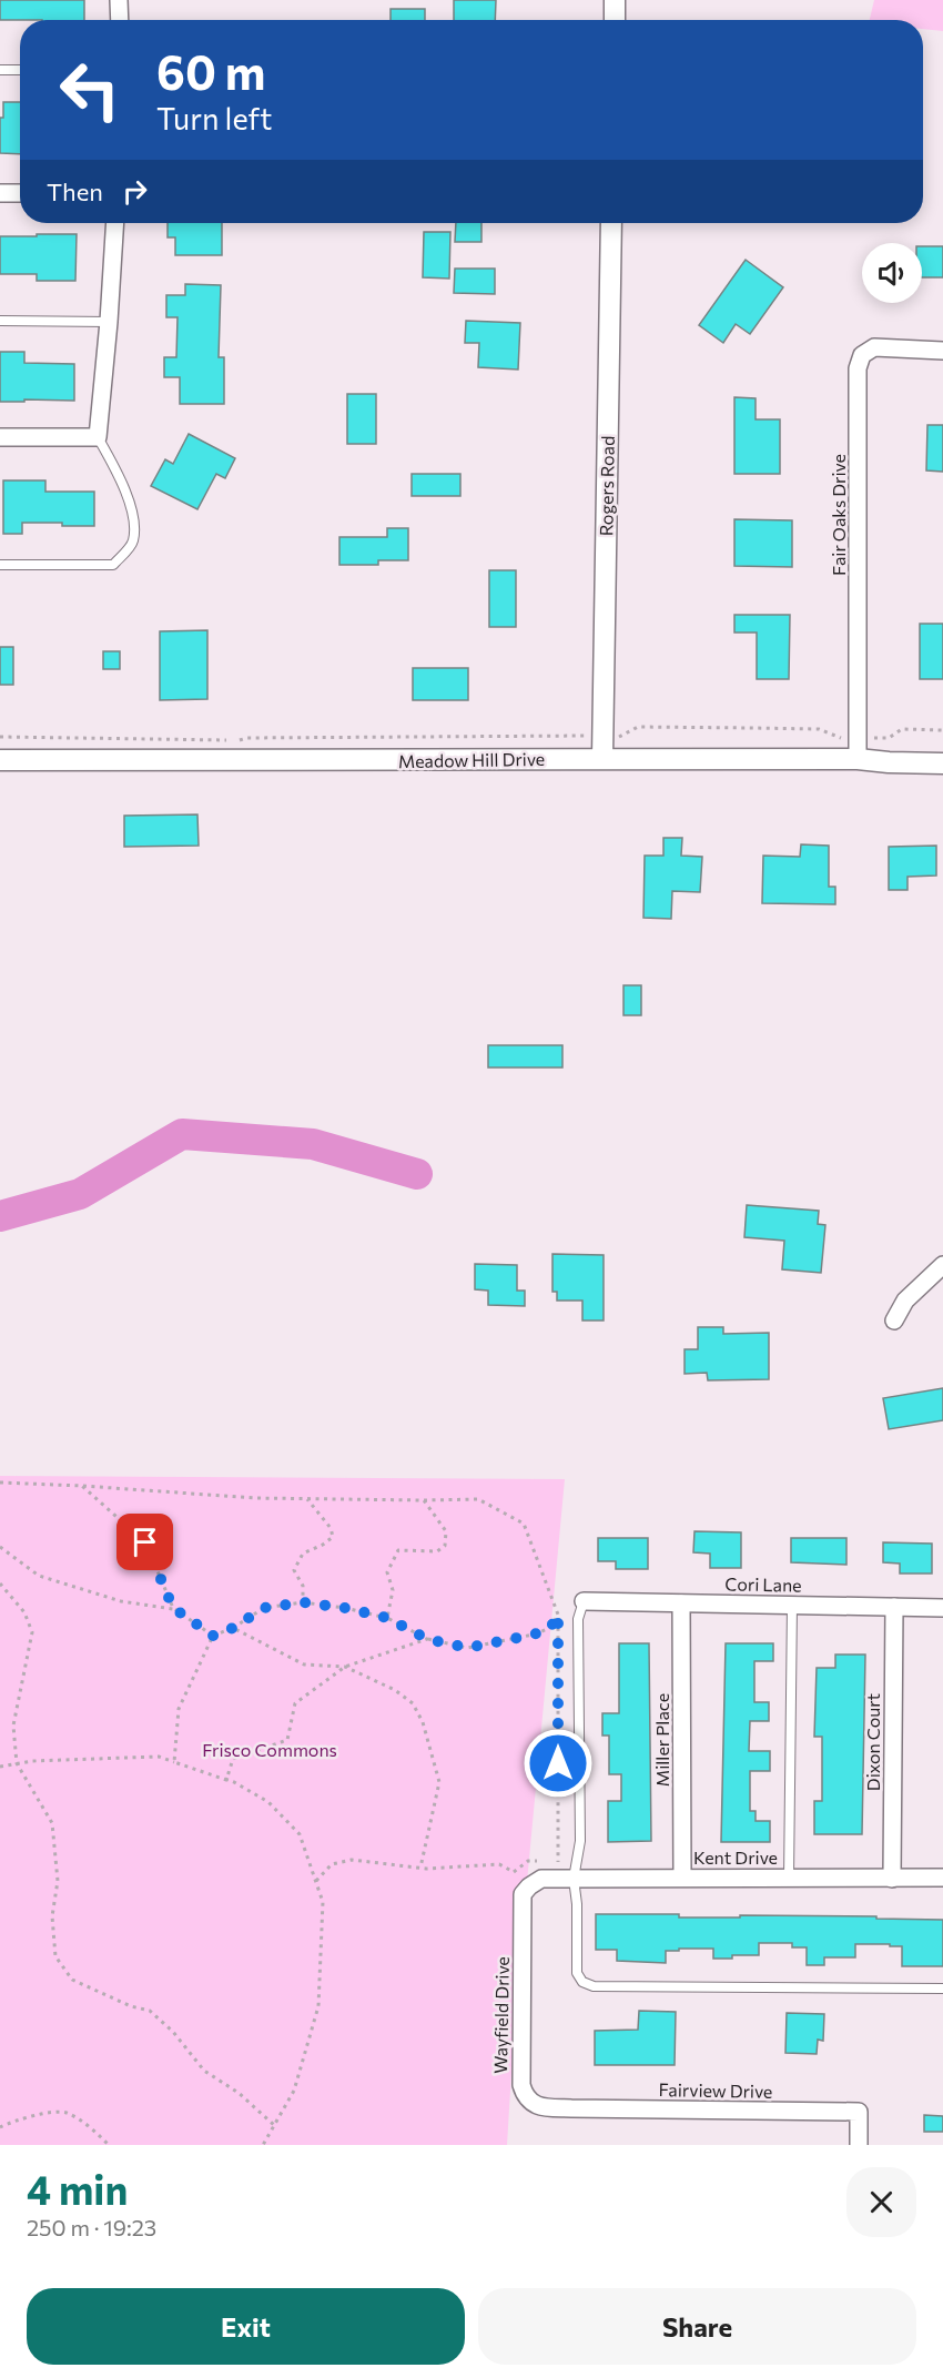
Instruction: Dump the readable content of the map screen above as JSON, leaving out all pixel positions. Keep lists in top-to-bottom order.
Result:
{
  "streets": {
    "street": [
      "Rogers Road",
      "Fair Oaks Drive",
      "Meadow Hill Drive",
      "Cori Lane",
      "Miller Place",
      "Dixon Court",
      "Kent Drive",
      "Wayfield Drive",
      "Fairview Drive"
    ]
  },
  "crossings": [
    ["Rogers Road", "Meadow Hill Drive"],
    ["Fair Oaks Drive", "Meadow Hill Drive"],
    ["Cori Lane", "Miller Place"],
    ["Cori Lane", "Dixon Court"],
    ["Miller Place", "Kent Drive"],
    ["Dixon Court", "Kent Drive"],
    ["Kent Drive", "Wayfield Drive"],
    ["Wayfield Drive", "Fairview Drive"]
  ],
  "parks": ["Frisco Commons"],
  "page": {
    "turn": ["60 m", "Turn left"],
    "then": "Then",
    "heading": ["4 min", "250 m · 19:23"],
    "buttons": ["Exit", "Share"]
  }
}
